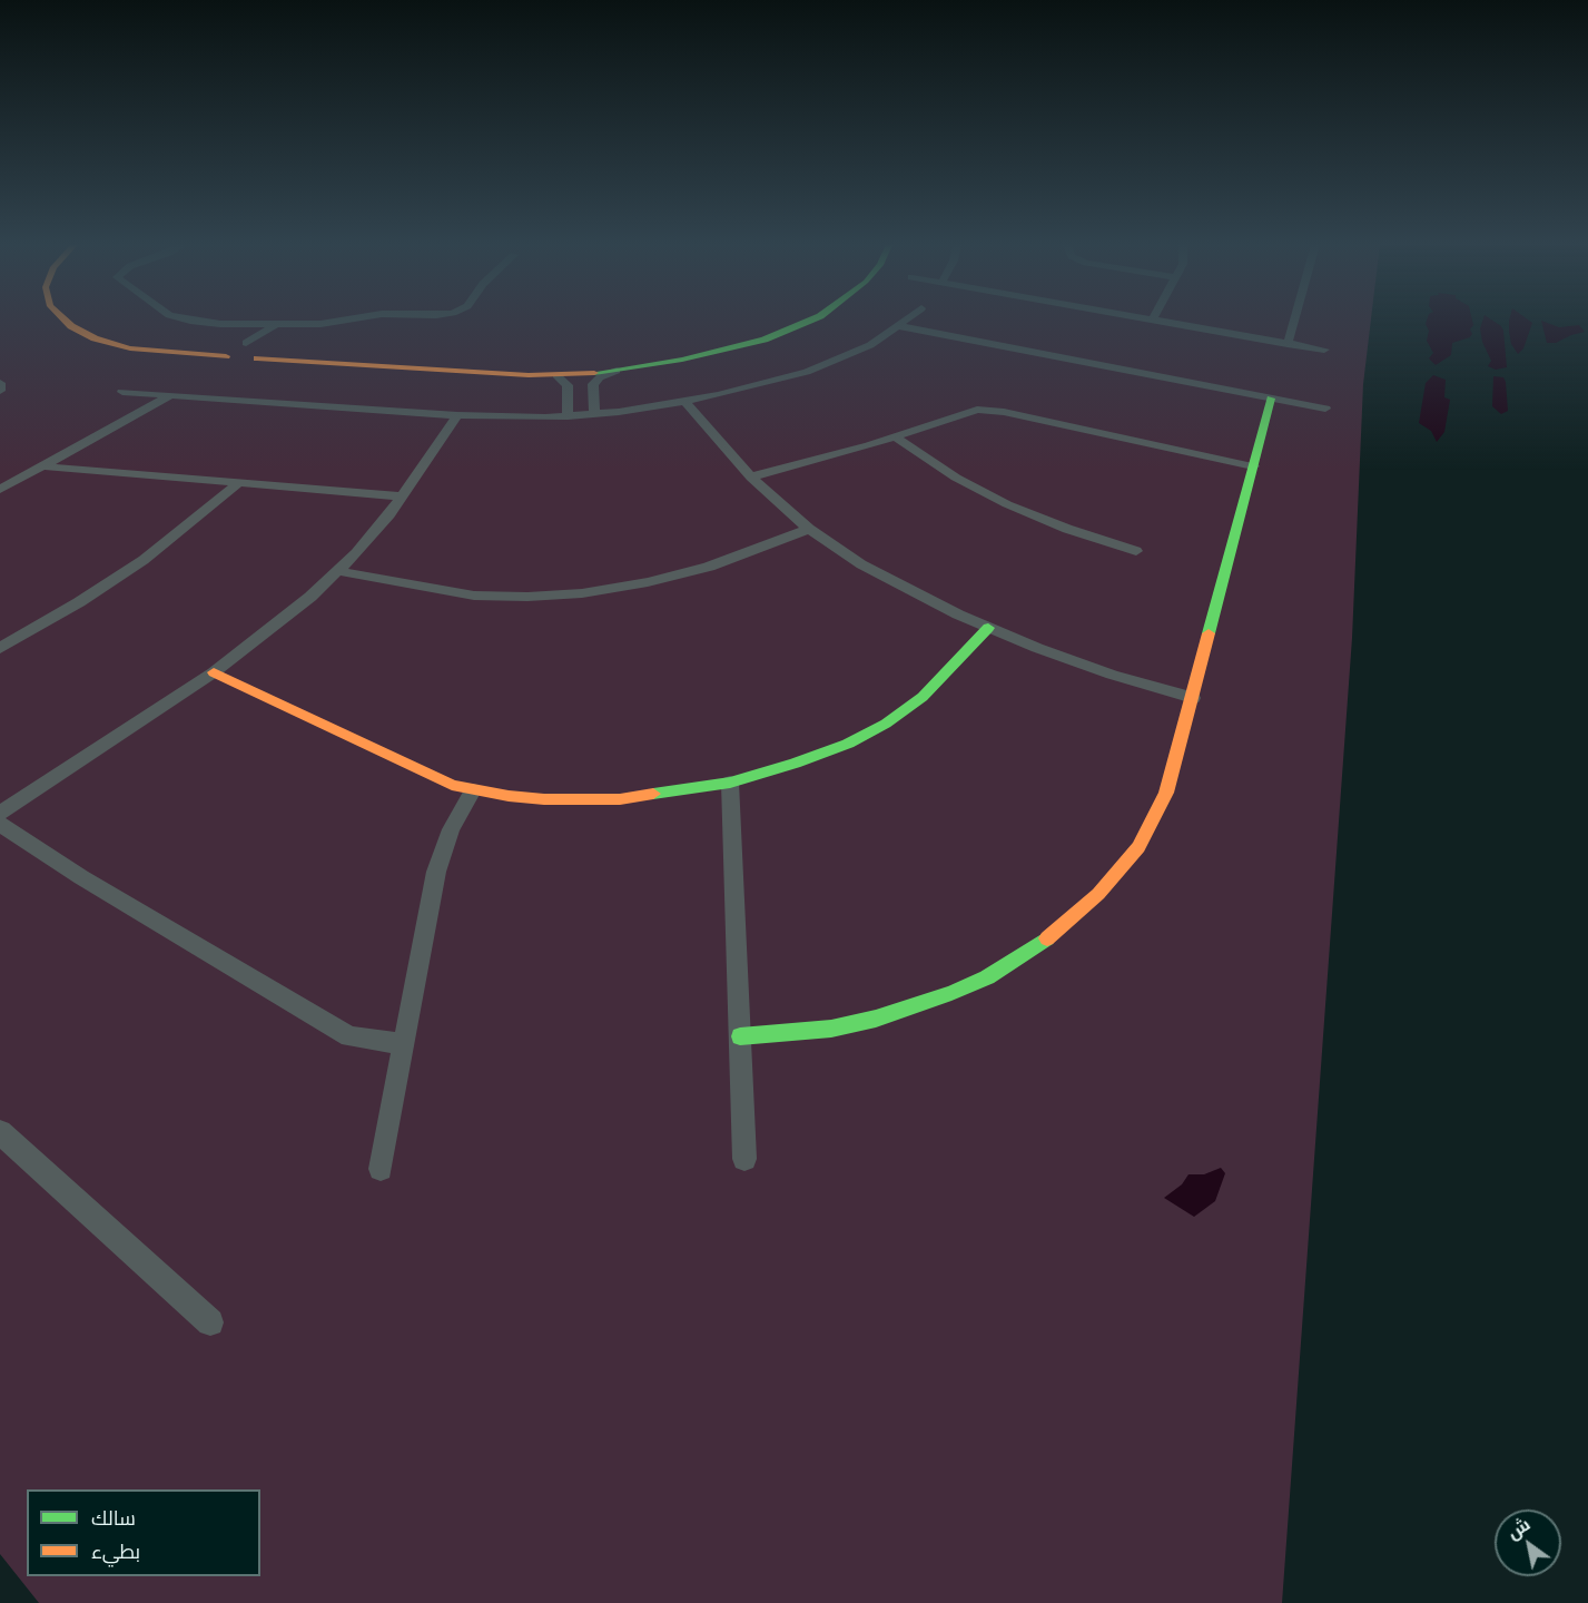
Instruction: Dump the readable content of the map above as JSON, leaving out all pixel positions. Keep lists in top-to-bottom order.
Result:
{
  "legend": ["سالك", "بطيء"],
  "north": "top left"
}
